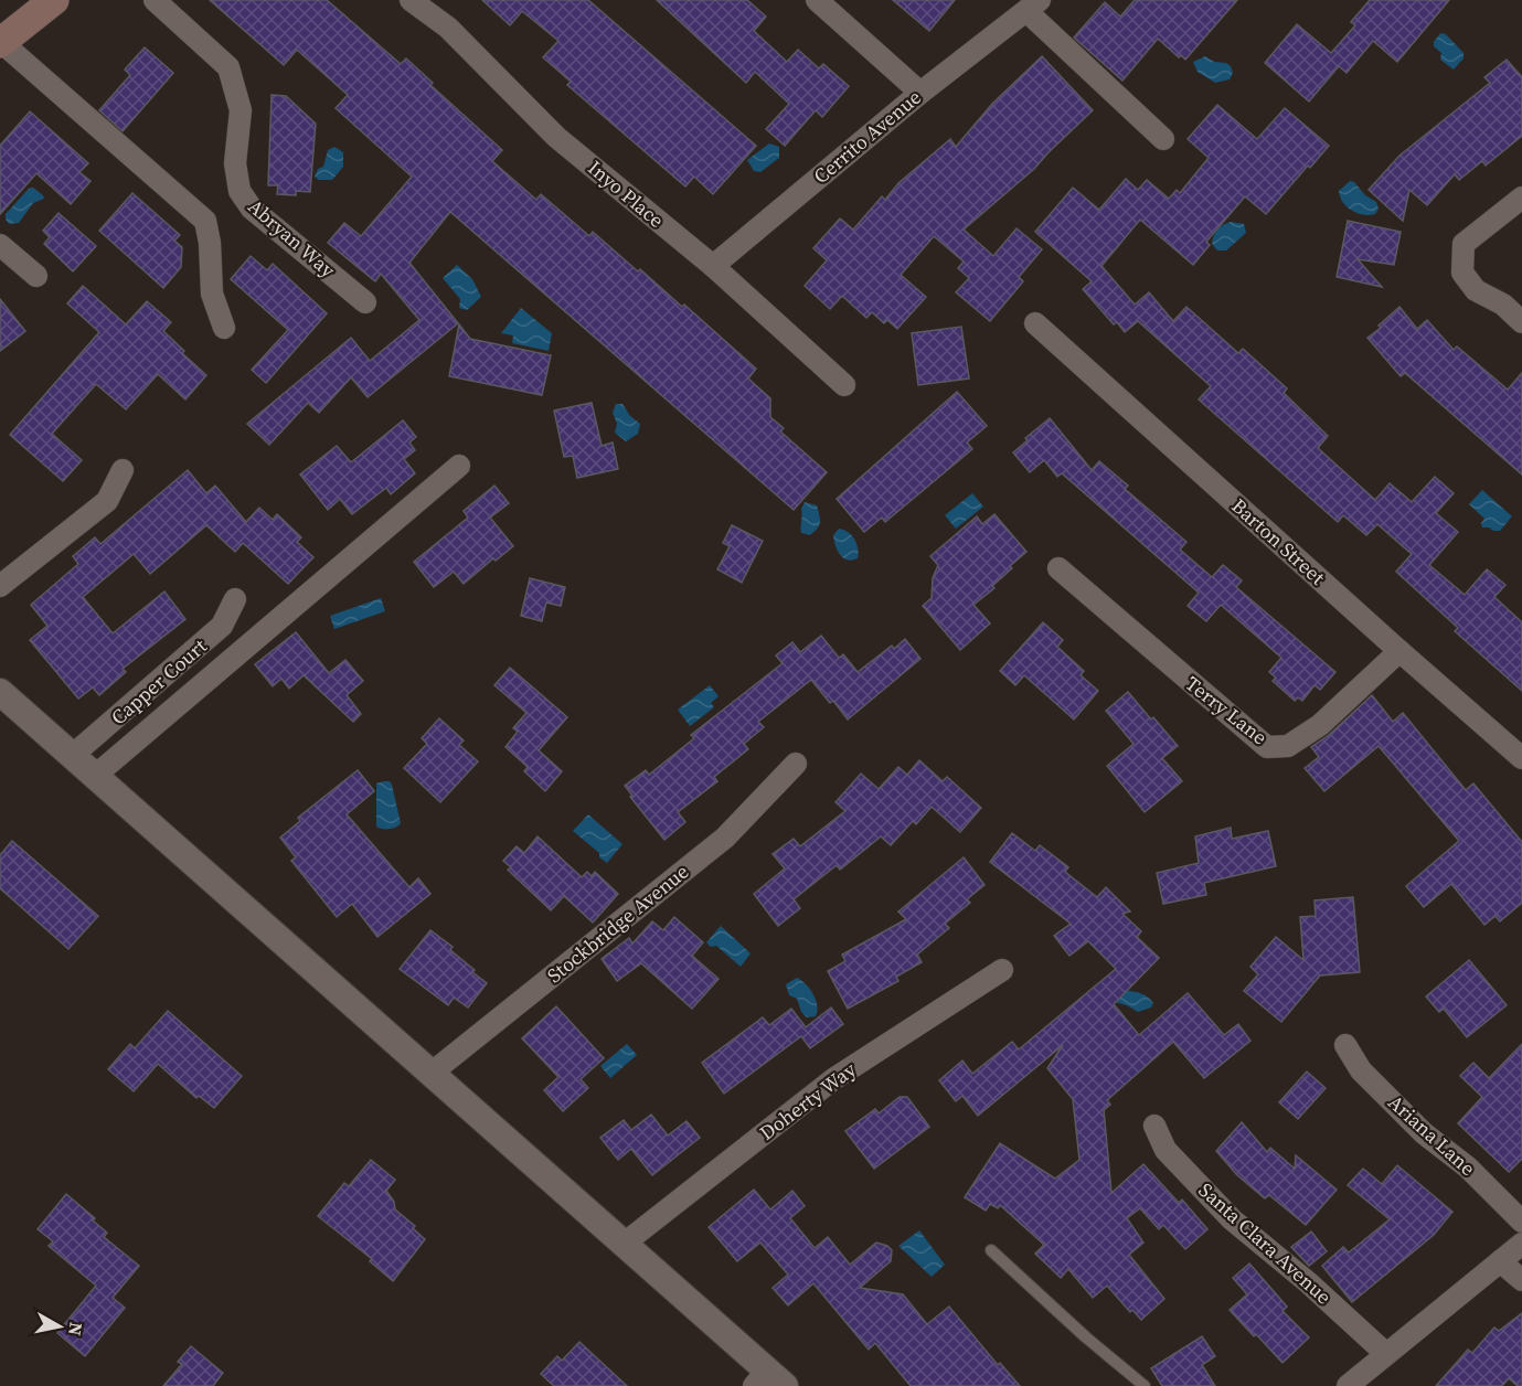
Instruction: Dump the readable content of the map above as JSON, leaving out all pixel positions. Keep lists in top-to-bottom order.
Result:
{
  "streets": {
    "street": [
      "Cerrito Avenue",
      "Inyo Place",
      "Abryan Way",
      "Barton Street",
      "Capper Court",
      "Terry Lane",
      "Stockbridge Avenue",
      "Doherty Way",
      "Ariana Lane",
      "Santa Clara Avenue"
    ]
  },
  "crossings": [
    ["Cerrito Avenue", "Inyo Place"],
    ["Barton Street", "Terry Lane"]
  ],
  "north": "right"
}
